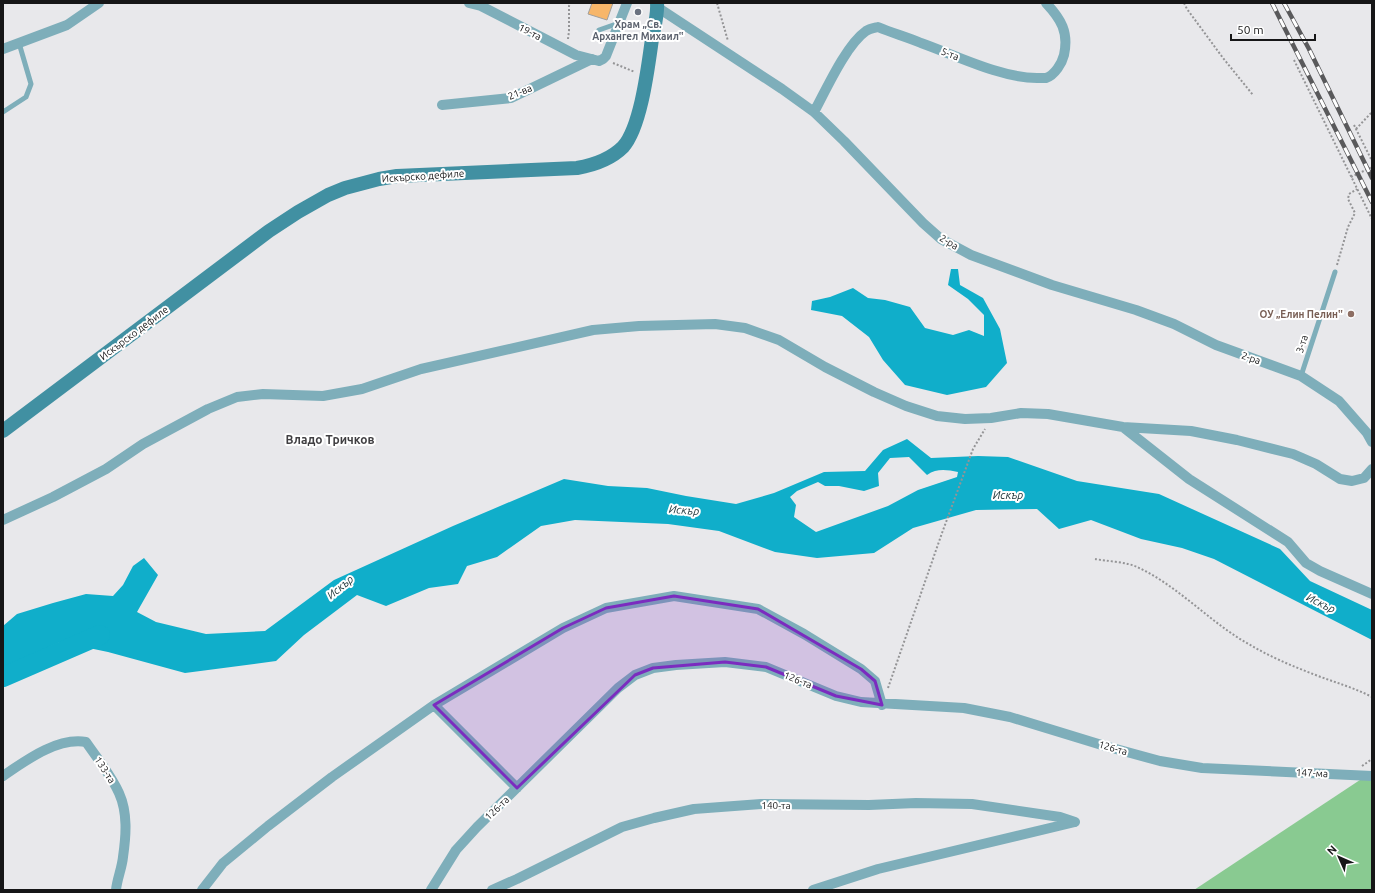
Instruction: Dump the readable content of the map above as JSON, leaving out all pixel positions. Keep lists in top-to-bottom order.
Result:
{
  "streets": {
    "main road": ["Искърско дефиле"],
    "street": [
      "19-та",
      "5-та",
      "21-ва",
      "2-ра",
      "126-та",
      "133-та",
      "147-ма",
      "140-та"
    ],
    "lane": ["3-та"]
  },
  "crossings": [
    ["19-та", "21-ва"],
    ["5-та", "2-ра"],
    ["Искърско дефиле", "2-ра"],
    ["2-ра", "3-та"],
    ["126-та", "147-ма"]
  ],
  "districts": ["Владо Тричков"],
  "water": ["Искър"],
  "places": ["Храм „Св. Архангел Михаил‟", "ОУ „Елин Пелин‟"],
  "scale_bar": "50 m",
  "north": "top left"
}
